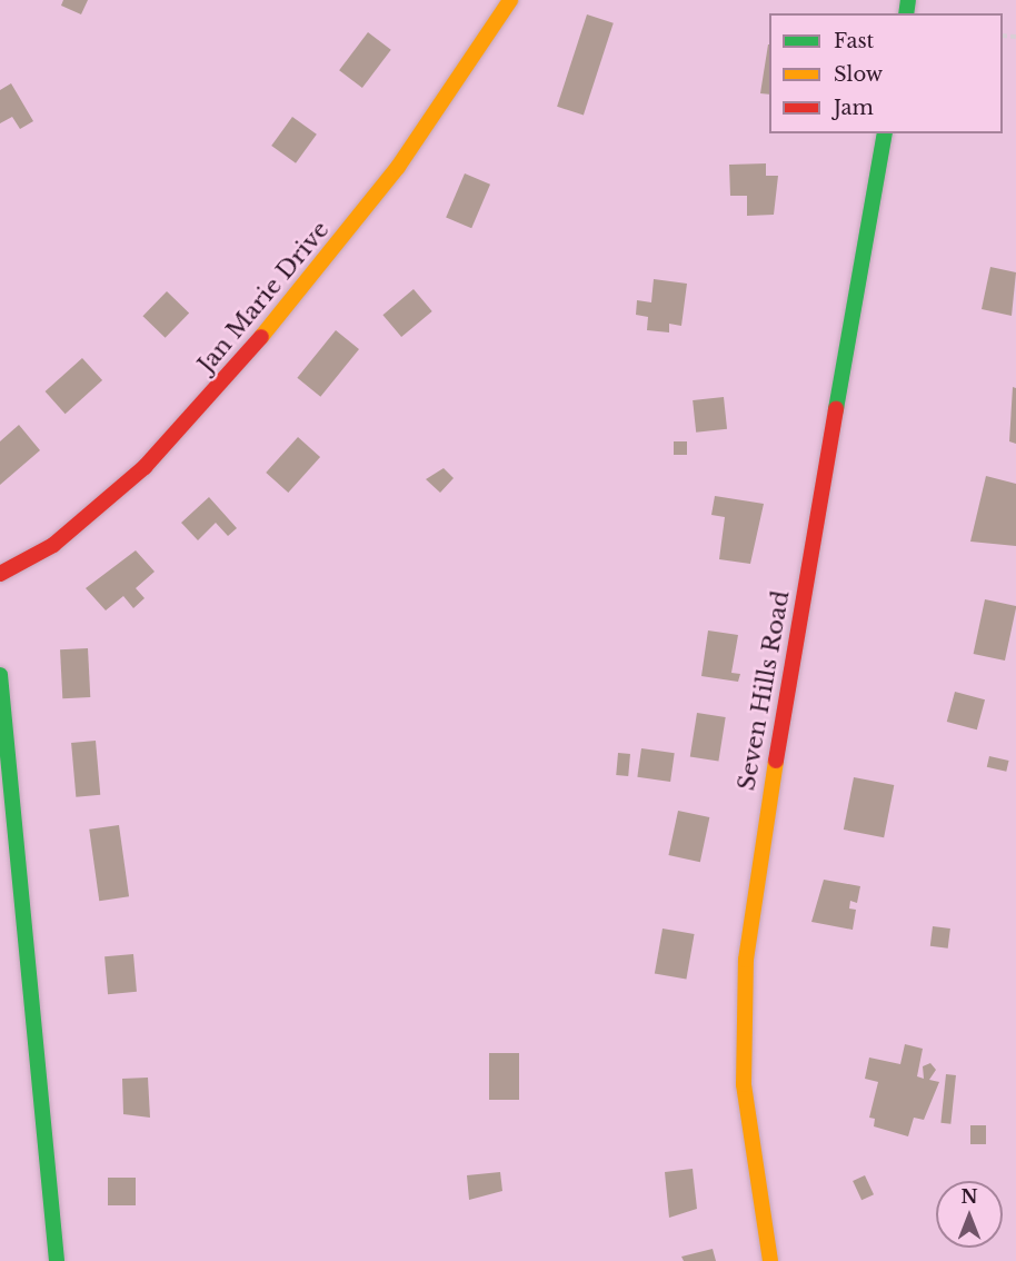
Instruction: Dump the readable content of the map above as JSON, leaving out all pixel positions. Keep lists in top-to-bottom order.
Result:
{
  "streets": {
    "street": ["Jan Marie Drive", "Seven Hills Road"]
  },
  "legend": ["Fast", "Slow", "Jam"],
  "north": "top"
}
